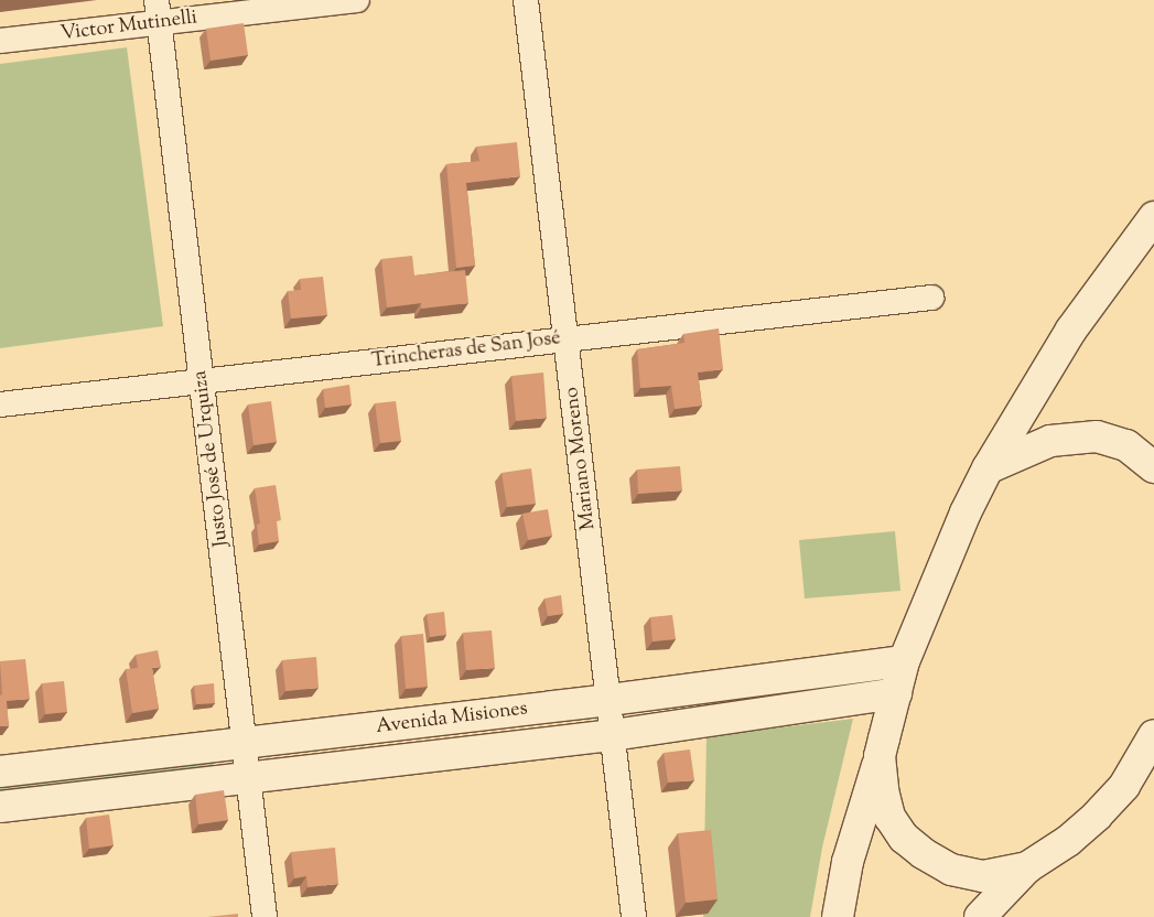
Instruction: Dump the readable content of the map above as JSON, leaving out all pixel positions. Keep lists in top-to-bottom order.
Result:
{
  "streets": {
    "main road": ["Avenida Misiones"],
    "street": [
      "Victor Mutinelli",
      "Trincheras de San José",
      "Justo José de Urquiza",
      "Mariano Moreno"
    ]
  },
  "crossings": [
    ["Victor Mutinelli", "Justo José de Urquiza"],
    ["Trincheras de San José", "Justo José de Urquiza"],
    ["Trincheras de San José", "Mariano Moreno"],
    ["Justo José de Urquiza", "Avenida Misiones"],
    ["Mariano Moreno", "Avenida Misiones"]
  ]
}
